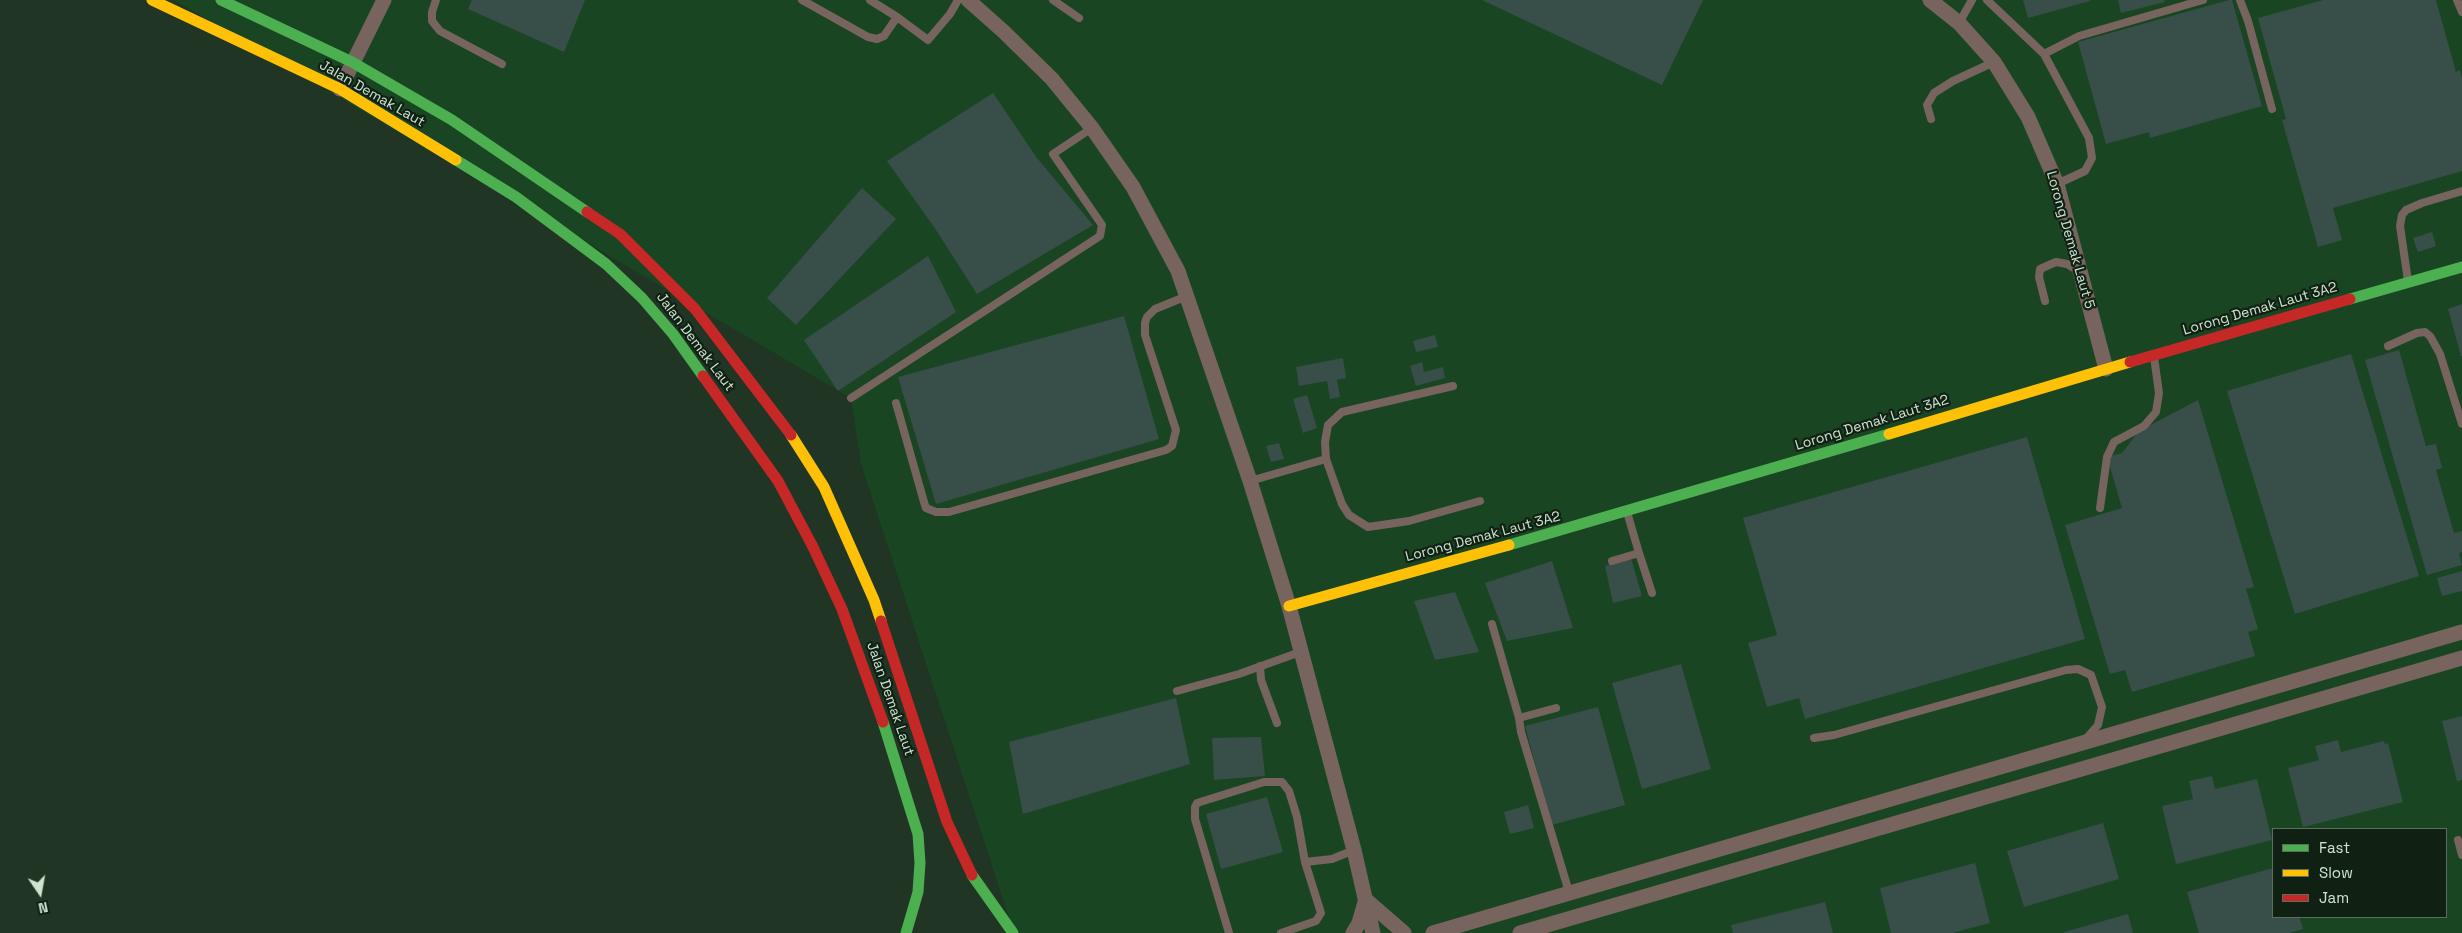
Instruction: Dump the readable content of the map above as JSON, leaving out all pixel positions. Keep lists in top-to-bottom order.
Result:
{
  "streets": {
    "main road": ["Jalan Demak Laut", "Lorong Demak Laut 3A2"],
    "street": ["Lorong Demak Laut 5"]
  },
  "crossings": [
    ["Lorong Demak Laut 5", "Lorong Demak Laut 3A2"]
  ],
  "legend": ["Fast", "Slow", "Jam"],
  "north": "bottom"
}
